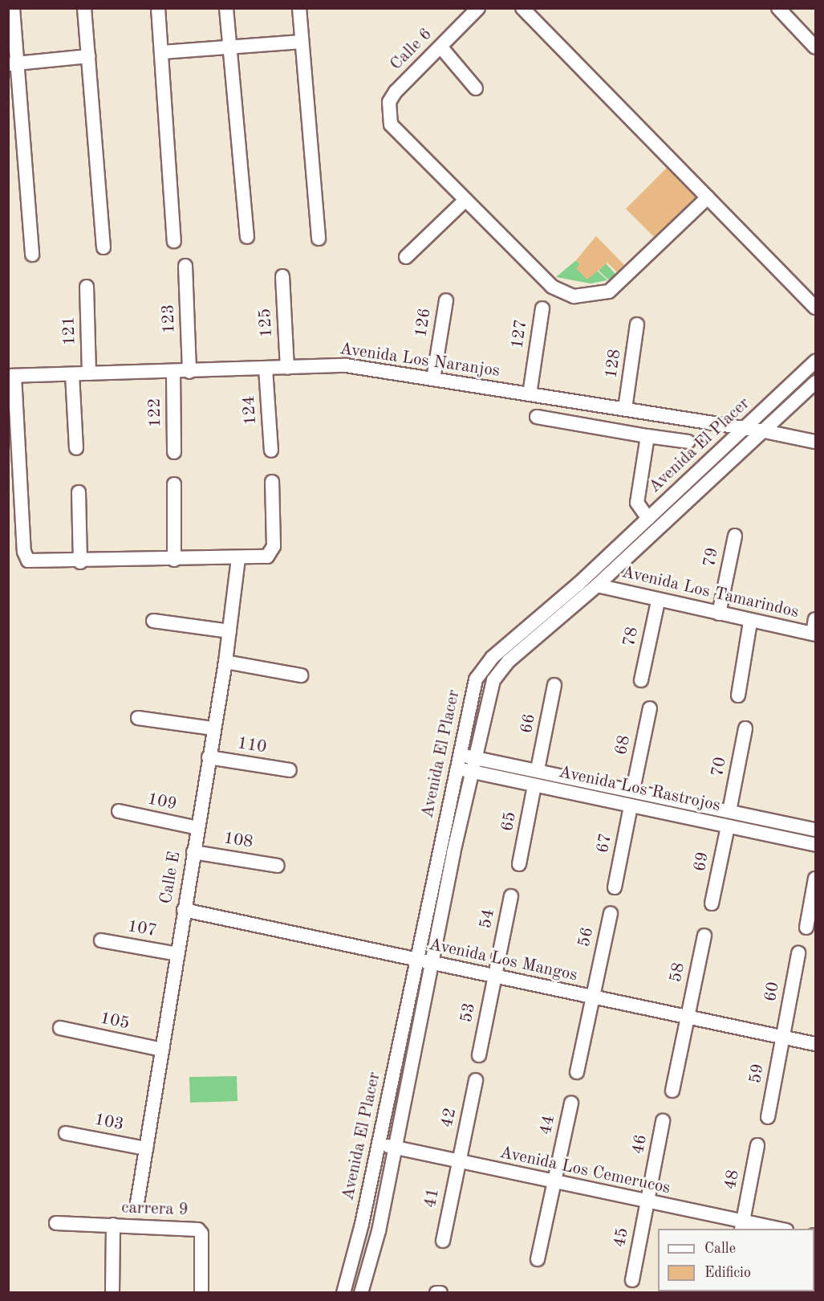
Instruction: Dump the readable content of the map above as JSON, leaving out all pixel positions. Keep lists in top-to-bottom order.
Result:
{
  "streets": {
    "street": [
      "Calle 6",
      "123",
      "125",
      "126",
      "121",
      "127",
      "Avenida Los Naranjos",
      "128",
      "124",
      "122",
      "Avenida El Placer",
      "79",
      "Avenida Los Tamarindos",
      "78",
      "66",
      "68",
      "110",
      "70",
      "Avenida Los Rastrojos",
      "109",
      "65",
      "108",
      "67",
      "69",
      "Calle E",
      "54",
      "107",
      "56",
      "Avenida Los Mangos",
      "58",
      "60",
      "53",
      "105",
      "59",
      "42",
      "103",
      "44",
      "46",
      "Avenida Los Cemerucos",
      "48",
      "41",
      "carrera 9",
      "45"
    ]
  },
  "crossings": [
    ["123", "Avenida Los Naranjos"],
    ["125", "Avenida Los Naranjos"],
    ["126", "Avenida Los Naranjos"],
    ["121", "Avenida Los Naranjos"],
    ["127", "Avenida Los Naranjos"],
    ["Avenida Los Naranjos", "128"],
    ["Avenida Los Naranjos", "124"],
    ["Avenida Los Naranjos", "122"],
    ["Avenida Los Naranjos", "Avenida El Placer"],
    ["Avenida El Placer", "Avenida Los Tamarindos"],
    ["Avenida El Placer", "Avenida Los Rastrojos"],
    ["Avenida El Placer", "Avenida Los Mangos"],
    ["Avenida El Placer", "Avenida Los Cemerucos"],
    ["79", "Avenida Los Tamarindos"],
    ["Avenida Los Tamarindos", "78"],
    ["66", "Avenida Los Rastrojos"],
    ["68", "Avenida Los Rastrojos"],
    ["110", "Calle E"],
    ["70", "Avenida Los Rastrojos"],
    ["Avenida Los Rastrojos", "65"],
    ["Avenida Los Rastrojos", "67"],
    ["Avenida Los Rastrojos", "69"],
    ["109", "Calle E"],
    ["108", "Calle E"],
    ["Calle E", "107"],
    ["Calle E", "Avenida Los Mangos"],
    ["Calle E", "105"],
    ["Calle E", "103"],
    ["54", "Avenida Los Mangos"],
    ["54", "53"],
    ["56", "Avenida Los Mangos"],
    ["Avenida Los Mangos", "58"],
    ["Avenida Los Mangos", "60"],
    ["Avenida Los Mangos", "53"],
    ["Avenida Los Mangos", "59"],
    ["60", "59"],
    ["42", "Avenida Los Cemerucos"],
    ["42", "41"],
    ["44", "Avenida Los Cemerucos"],
    ["46", "Avenida Los Cemerucos"],
    ["46", "45"],
    ["Avenida Los Cemerucos", "48"],
    ["Avenida Los Cemerucos", "41"],
    ["Avenida Los Cemerucos", "45"]
  ],
  "legend": ["Calle", "Edificio"]
}
